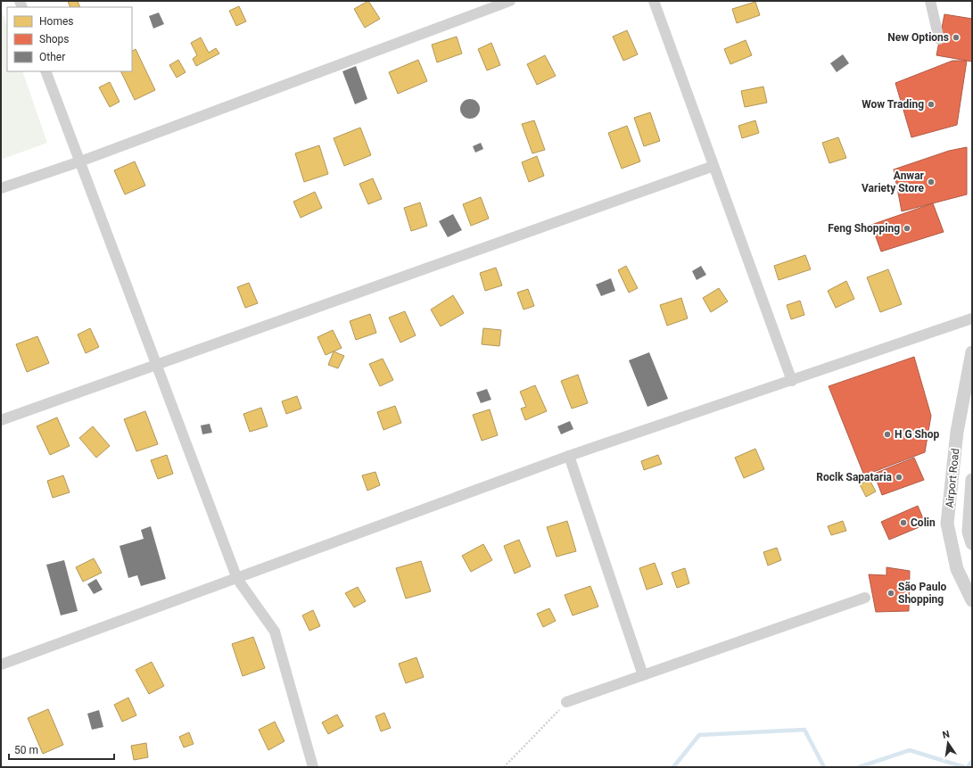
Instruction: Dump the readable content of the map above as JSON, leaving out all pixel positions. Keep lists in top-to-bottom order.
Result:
{
  "streets": {
    "street": ["Airport Road"]
  },
  "places": [
    "New Options",
    "Wow Trading",
    "Anwar Variety Store",
    "Feng Shopping",
    "H G Shop",
    "Roclk Sapataria",
    "Colin",
    "São Paulo Shopping"
  ],
  "legend": ["Homes", "Shops", "Other"],
  "scale_bar": "50 m",
  "north": "top"
}
